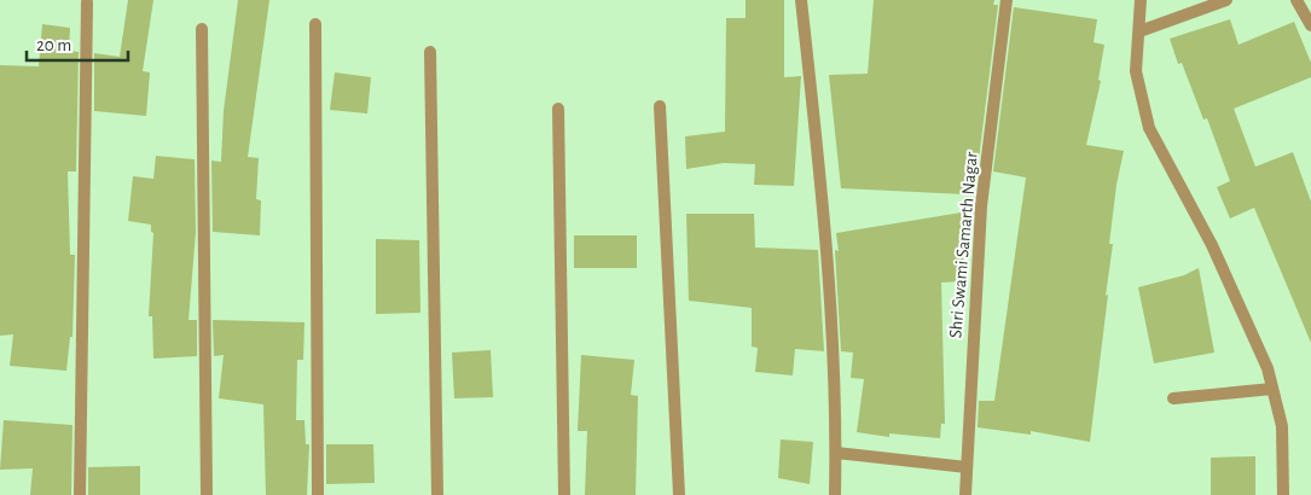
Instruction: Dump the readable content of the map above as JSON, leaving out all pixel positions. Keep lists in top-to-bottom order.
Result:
{
  "streets": {
    "street": ["Shri Swami Samarth Nagar"]
  },
  "scale_bar": "20 m"
}
